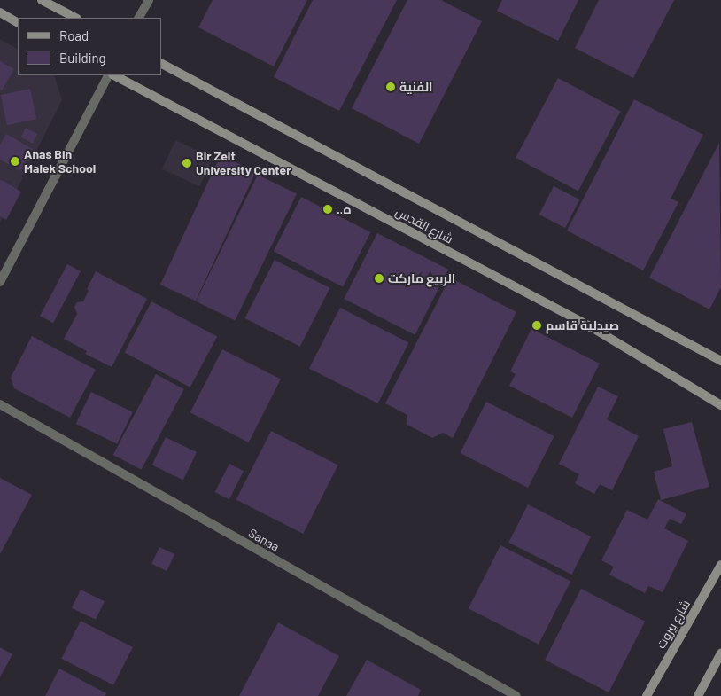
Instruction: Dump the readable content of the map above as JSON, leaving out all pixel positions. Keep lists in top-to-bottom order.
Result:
{
  "streets": {
    "main road": ["شارع القدس", "شارع بيروت"],
    "street": ["Sanaa"]
  },
  "places": [
    "الفنية",
    "Anas Bin Malek School",
    "Bir Zeit University Center",
    "..ه",
    "الربيع ماركت",
    "صيدلية قاسم"
  ],
  "legend": ["Road", "Building"]
}
